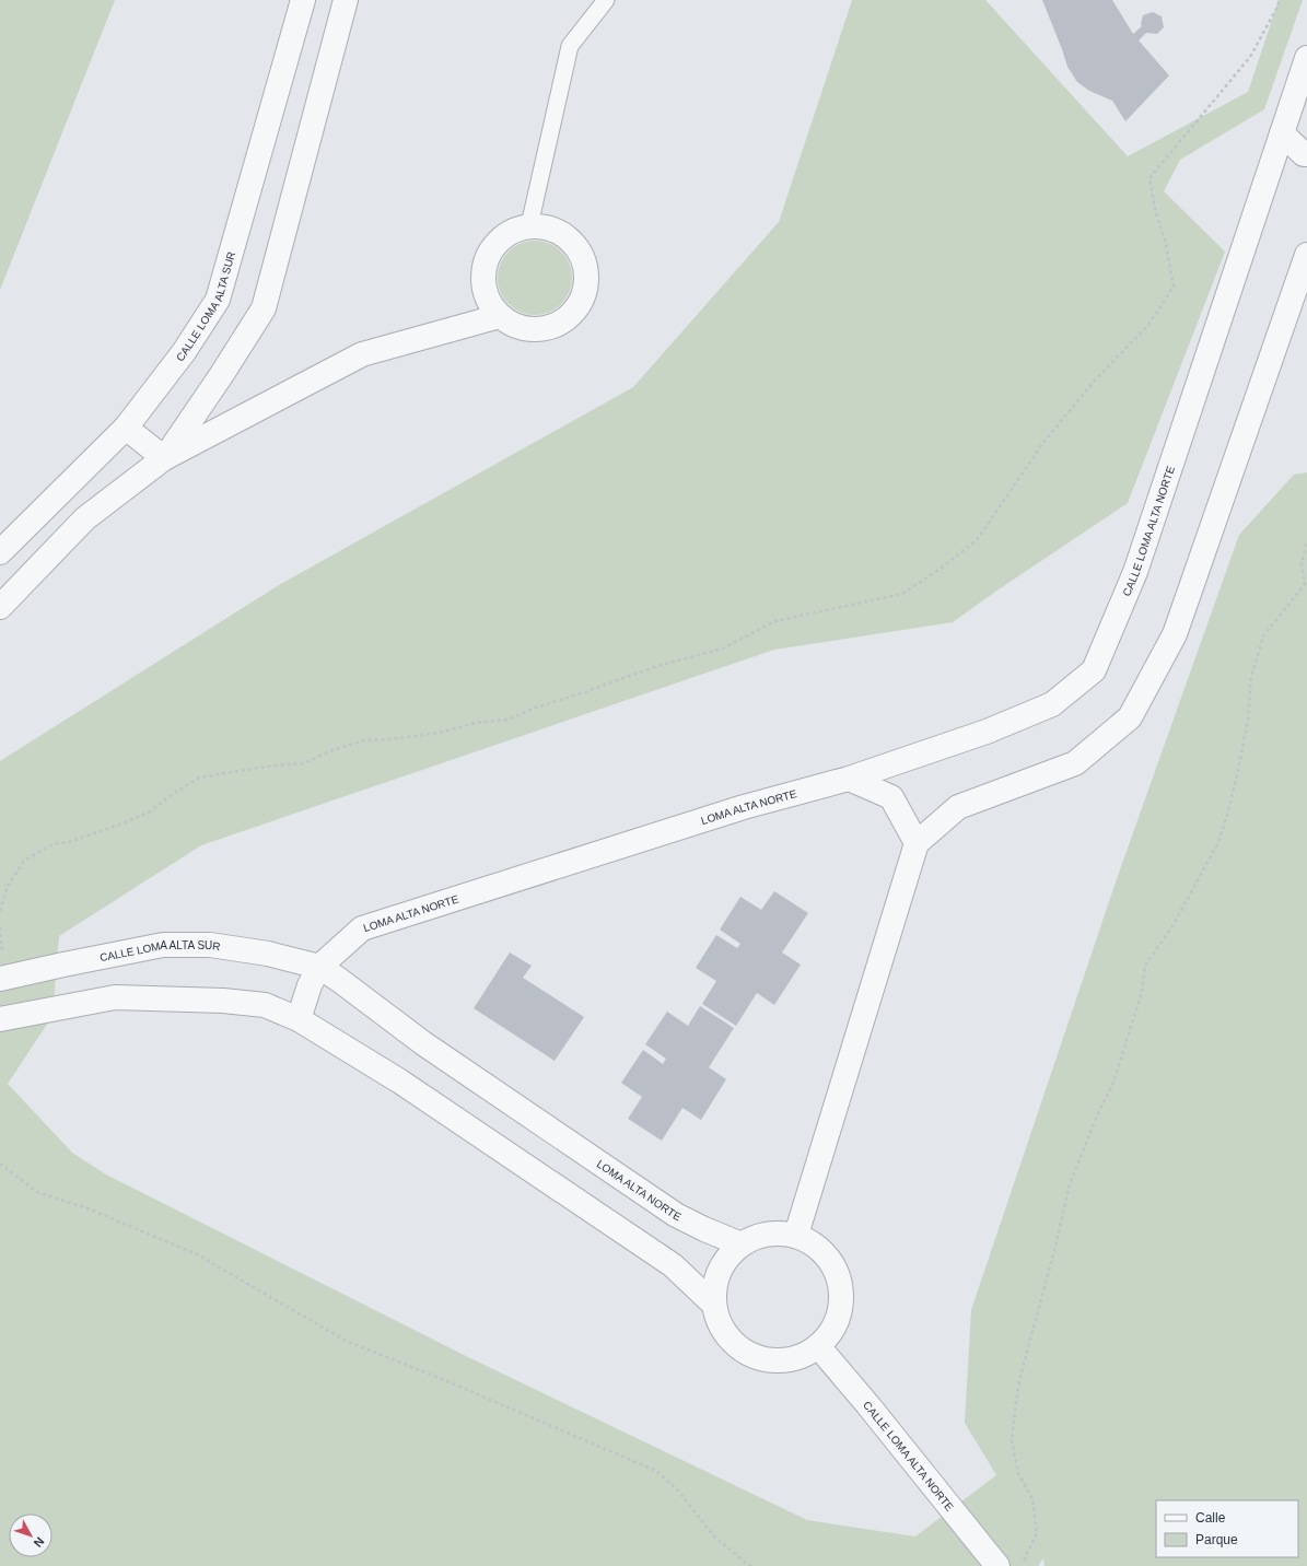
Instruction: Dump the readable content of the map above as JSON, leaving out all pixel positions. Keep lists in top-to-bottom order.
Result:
{
  "streets": {
    "street": ["CALLE LOMA ALTA SUR", "CALLE LOMA ALTA NORTE", "LOMA ALTA NORTE"]
  },
  "crossings": [
    ["CALLE LOMA ALTA SUR", "LOMA ALTA NORTE"],
    ["CALLE LOMA ALTA NORTE", "LOMA ALTA NORTE"]
  ],
  "legend": ["Calle", "Parque"],
  "north": "bottom right"
}
